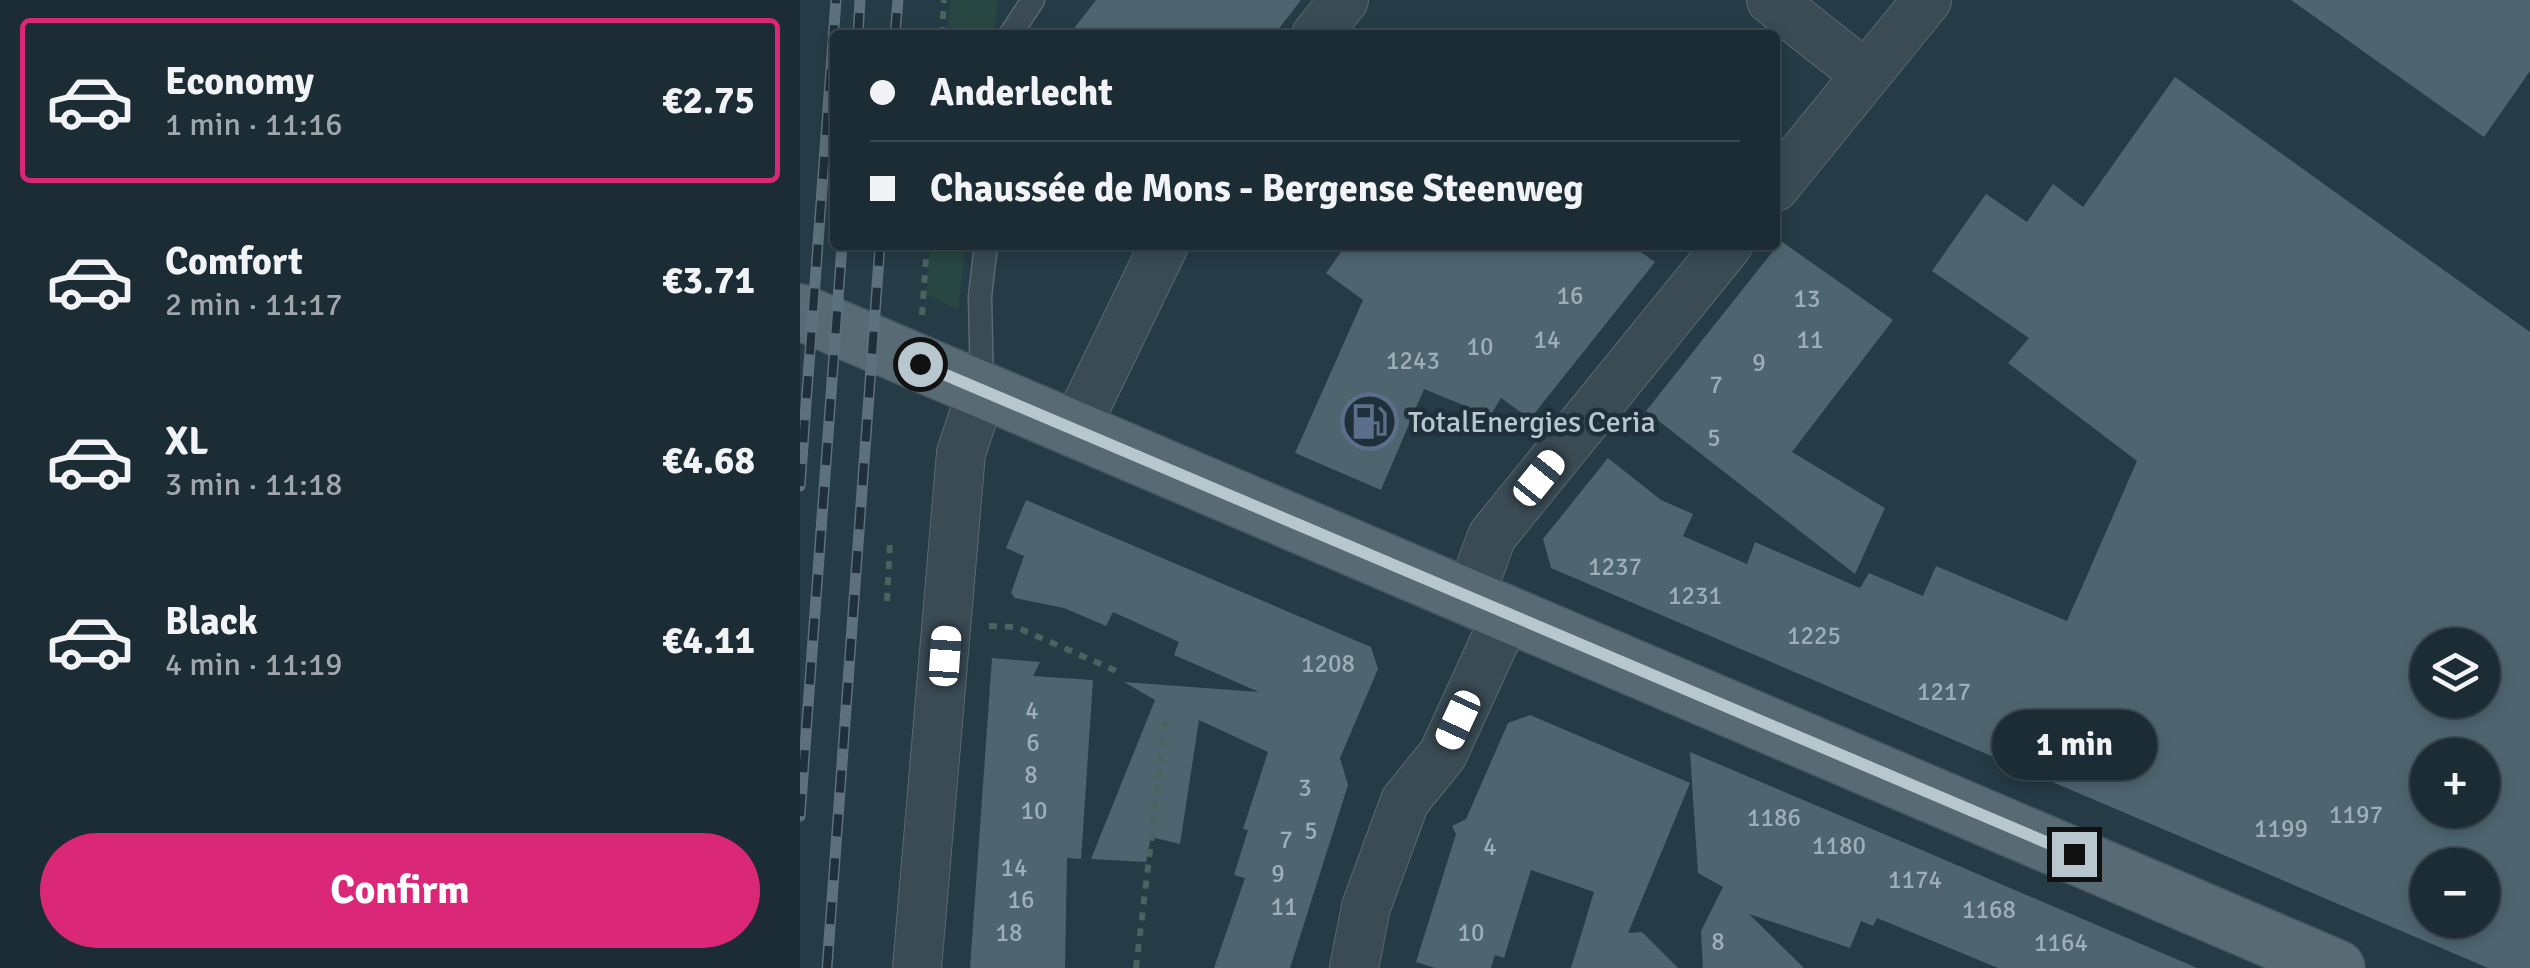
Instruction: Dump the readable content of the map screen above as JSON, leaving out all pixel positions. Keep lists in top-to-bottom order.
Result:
{
  "places": {
    "fuel station": ["TotalEnergies Ceria"]
  },
  "house_numbers": [
    "16",
    "13",
    "14",
    "11",
    "10",
    "1243",
    "9",
    "7",
    "5",
    "1237",
    "1231",
    "1225",
    "1208",
    "1217",
    "4",
    "6",
    "8",
    "3",
    "10",
    "1197",
    "1186",
    "1199",
    "5",
    "7",
    "1180",
    "4",
    "14",
    "9",
    "1174",
    "16",
    "11",
    "1168",
    "18",
    "10",
    "8",
    "1164"
  ],
  "page": {
    "list": [
      {
        "name": "Economy",
        "note": "1 min · 11:16",
        "value": "€2.75"
      },
      {
        "name": "Comfort",
        "note": "2 min · 11:17",
        "value": "€3.71"
      },
      {
        "name": "XL",
        "note": "3 min · 11:18",
        "value": "€4.68"
      },
      {
        "name": "Black",
        "note": "4 min · 11:19",
        "value": "€4.11"
      }
    ],
    "banner": ["Anderlecht", "Chaussée de Mons - Bergense Steenweg"],
    "map_buttons": ["+", "−"],
    "bubble": "1 min",
    "buttons": "Confirm"
  }
}
